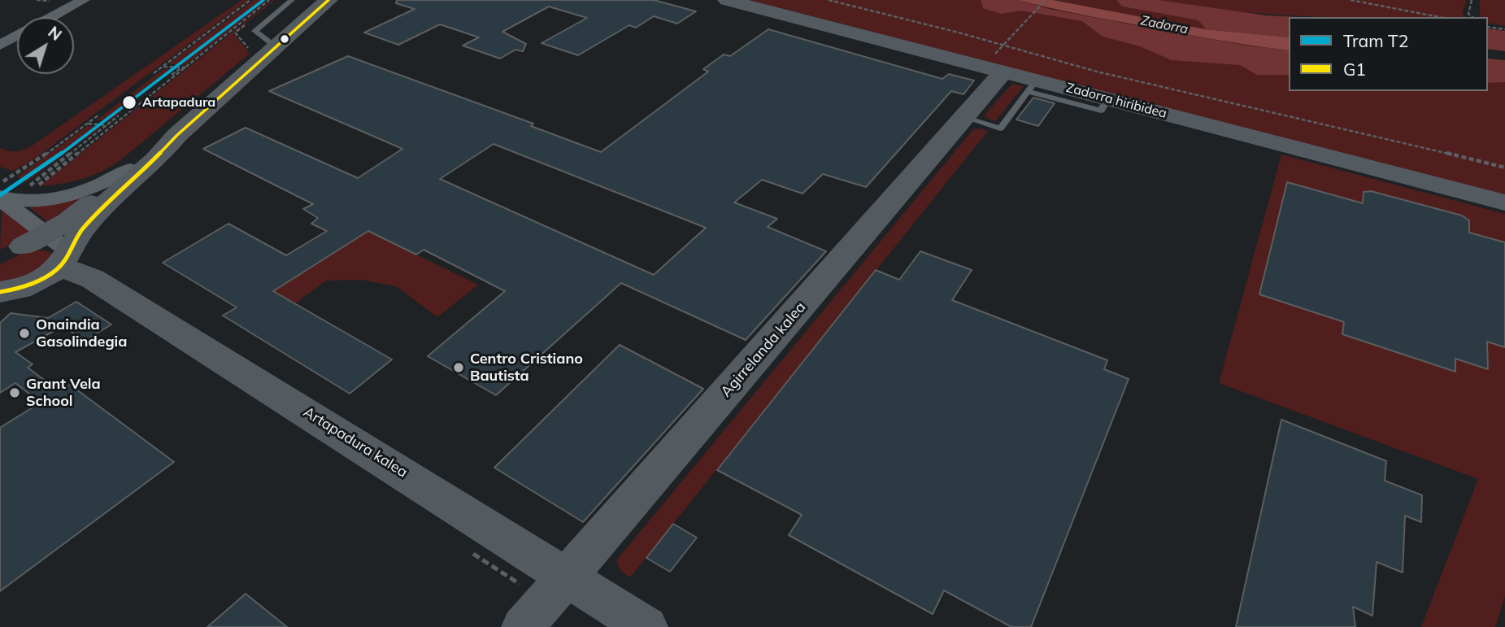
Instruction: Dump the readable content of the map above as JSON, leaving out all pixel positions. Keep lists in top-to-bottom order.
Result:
{
  "streets": {
    "main road": ["Zadorra hiribidea", "Agirrelanda kalea", "Artapadura kalea"]
  },
  "crossings": [
    ["Zadorra hiribidea", "Agirrelanda kalea"],
    ["Agirrelanda kalea", "Artapadura kalea"]
  ],
  "water": ["Zadorra"],
  "places": [
    "Artapadura",
    "Onaindia Gasolindegia",
    "Centro Cristiano Bautista",
    "Grant Vela School"
  ],
  "lines": ["tram line T2", "transit line G1"],
  "legend": ["Tram T2", "G1"],
  "north": "top right"
}
